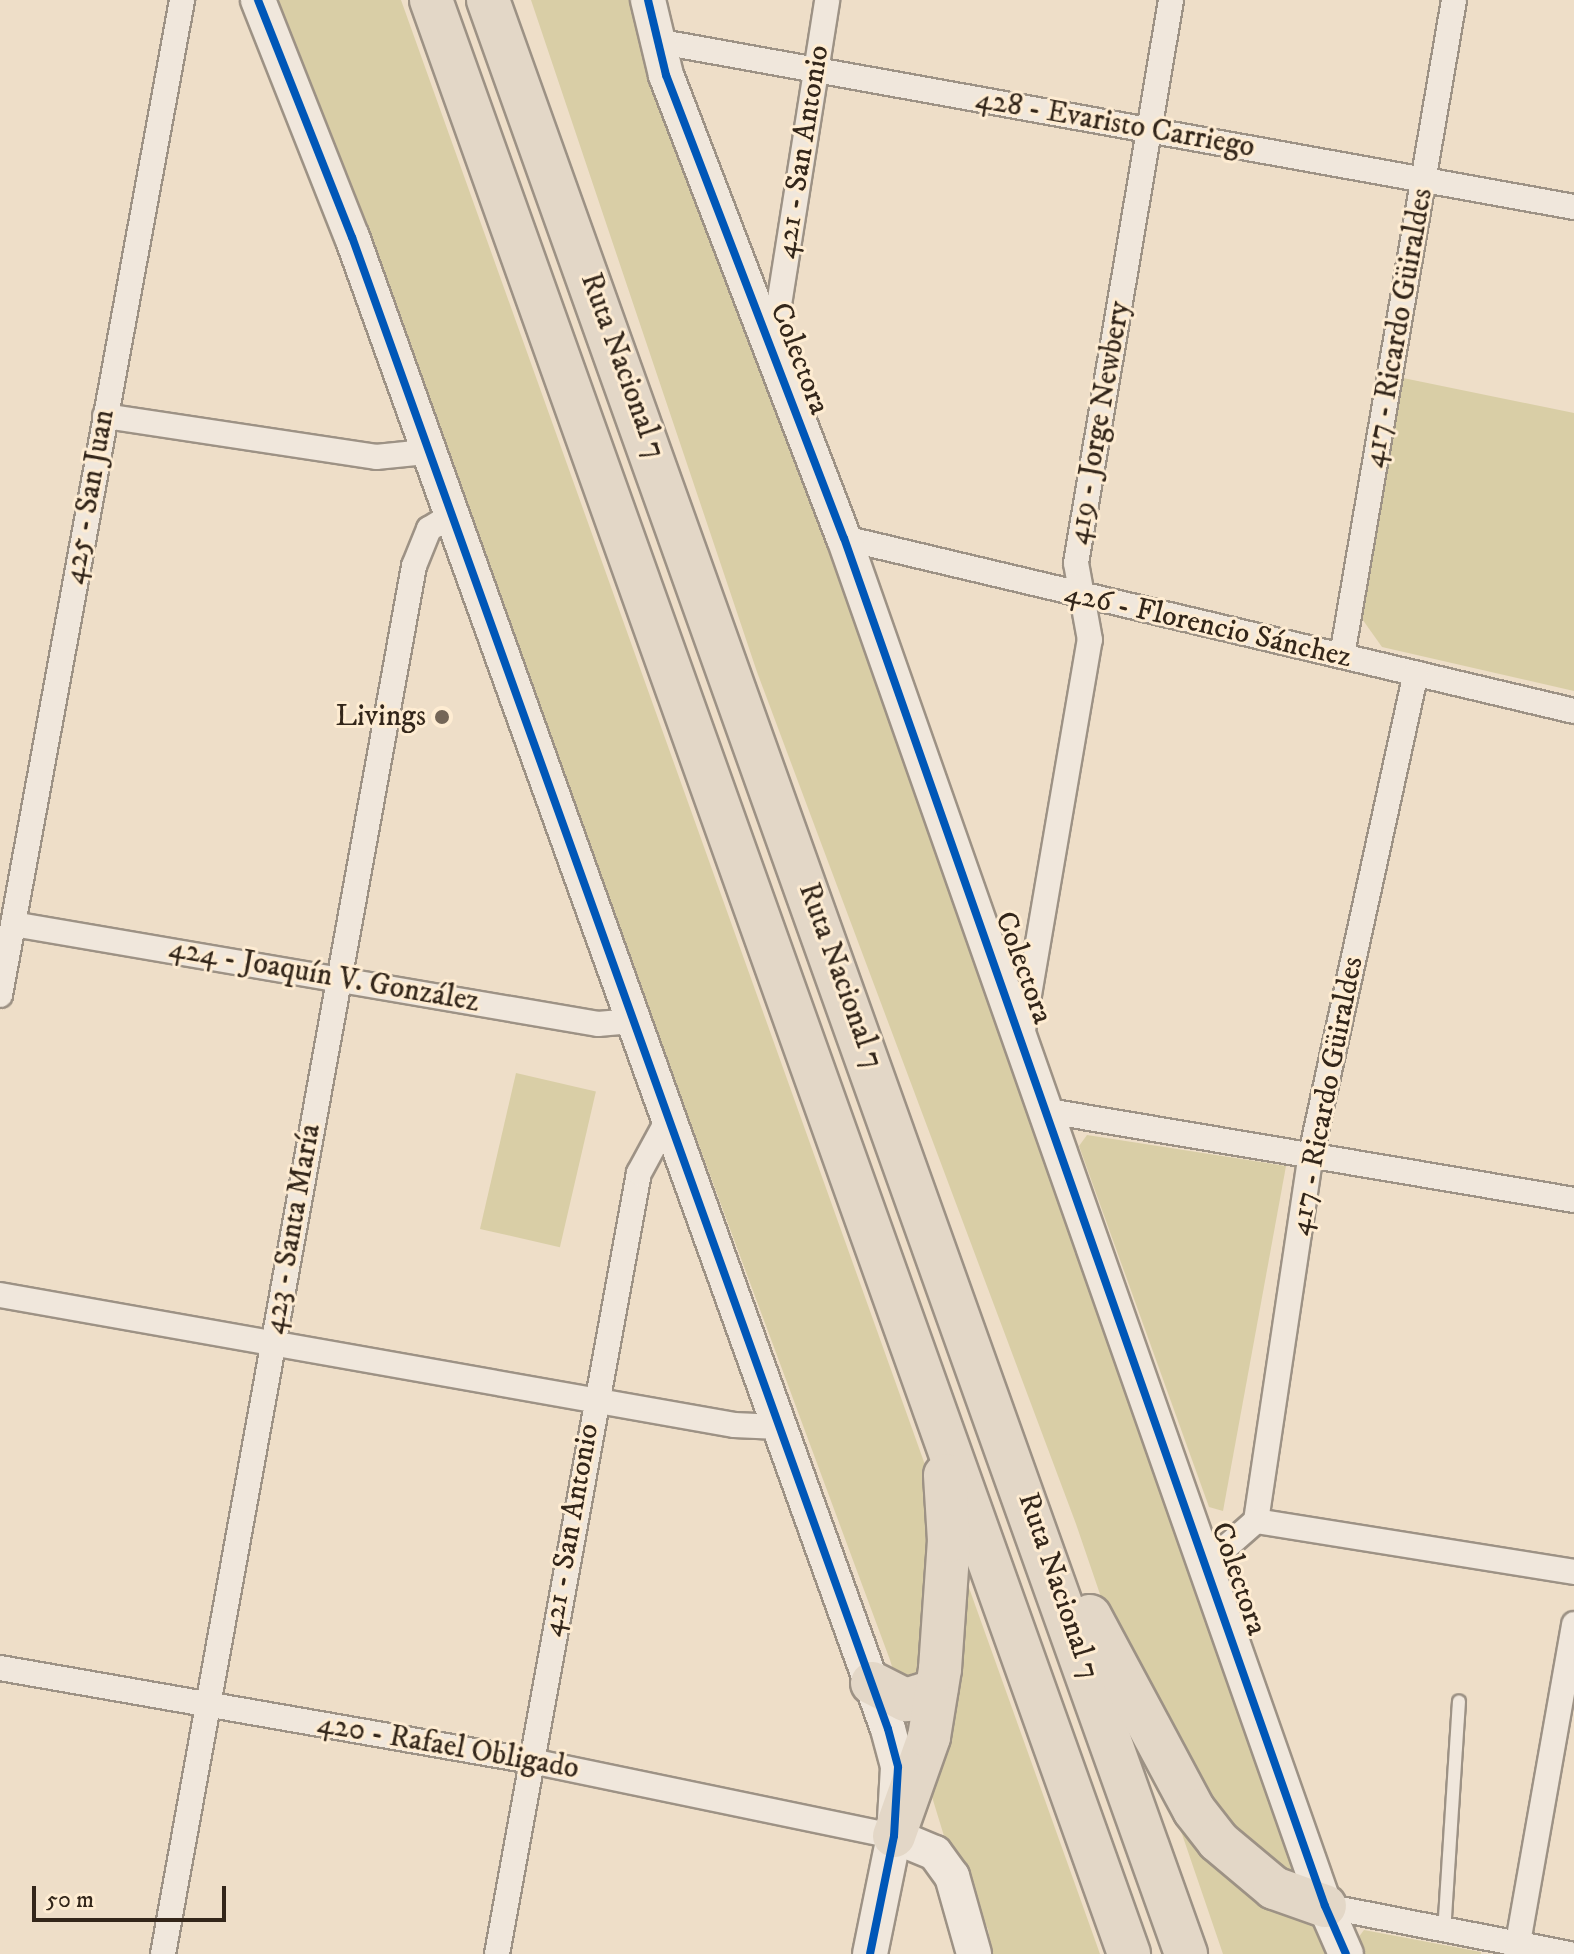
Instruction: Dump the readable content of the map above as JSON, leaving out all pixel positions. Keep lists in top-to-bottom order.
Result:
{
  "streets": {
    "highway": ["Ruta Nacional 7"],
    "street": [
      "428 - Evaristo Carriego",
      "421 - San Antonio",
      "417 - Ricardo Güiraldes",
      "Colectora",
      "419 - Jorge Newbery",
      "425 - San Juan",
      "426 - Florencio Sánchez",
      "424 - Joaquín V. González",
      "423 - Santa María",
      "420 - Rafael Obligado"
    ]
  },
  "crossings": [
    ["428 - Evaristo Carriego", "421 - San Antonio"],
    ["428 - Evaristo Carriego", "417 - Ricardo Güiraldes"],
    ["428 - Evaristo Carriego", "Colectora"],
    ["428 - Evaristo Carriego", "419 - Jorge Newbery"],
    ["421 - San Antonio", "Colectora"],
    ["421 - San Antonio", "420 - Rafael Obligado"],
    ["417 - Ricardo Güiraldes", "426 - Florencio Sánchez"],
    ["Colectora", "419 - Jorge Newbery"],
    ["Colectora", "426 - Florencio Sánchez"],
    ["419 - Jorge Newbery", "426 - Florencio Sánchez"],
    ["425 - San Juan", "424 - Joaquín V. González"],
    ["424 - Joaquín V. González", "423 - Santa María"],
    ["423 - Santa María", "420 - Rafael Obligado"]
  ],
  "places": ["Livings"],
  "scale_bar": "50 m"
}
